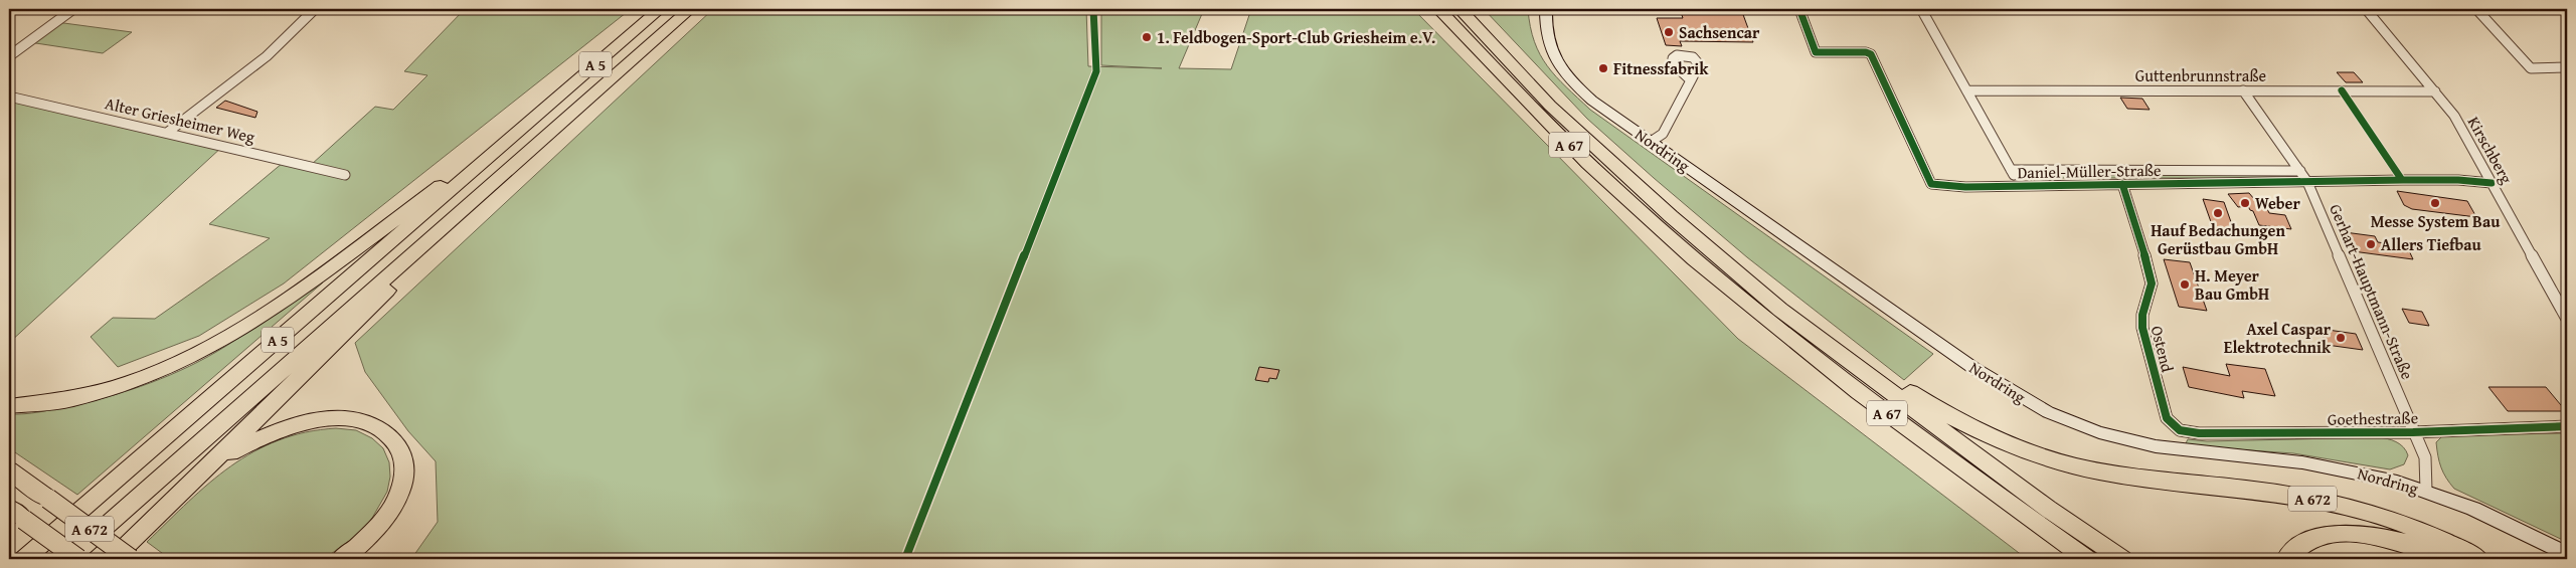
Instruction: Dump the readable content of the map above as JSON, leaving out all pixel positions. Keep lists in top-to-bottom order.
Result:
{
  "streets": {
    "highway": ["A 5", "A 67", "A 672"],
    "main road": ["Nordring"],
    "street": [
      "Guttenbrunnstraße",
      "Alter Griesheimer Weg",
      "Kirschberg",
      "Daniel-Müller-Straße",
      "Gerhart-Hauptmann-Straße",
      "Ostend",
      "Goethestraße"
    ]
  },
  "crossings": [
    ["Guttenbrunnstraße", "Kirschberg"],
    ["Guttenbrunnstraße", "Gerhart-Hauptmann-Straße"],
    ["A 67", "A 672"],
    ["Nordring", "Gerhart-Hauptmann-Straße"],
    ["Kirschberg", "Daniel-Müller-Straße"],
    ["Daniel-Müller-Straße", "Gerhart-Hauptmann-Straße"],
    ["Daniel-Müller-Straße", "Ostend"],
    ["Gerhart-Hauptmann-Straße", "Goethestraße"],
    ["Ostend", "Goethestraße"]
  ],
  "places": [
    "Sachsencar",
    "1. Feldbogen-Sport-Club Griesheim e.V.",
    "Fitnessfabrik",
    "Weber",
    "Messe System Bau",
    "Hauf Bedachungen Gerüstbau GmbH",
    "Allers Tiefbau",
    "H. Meyer Bau GmbH",
    "Axel Caspar Elektrotechnik"
  ]
}
